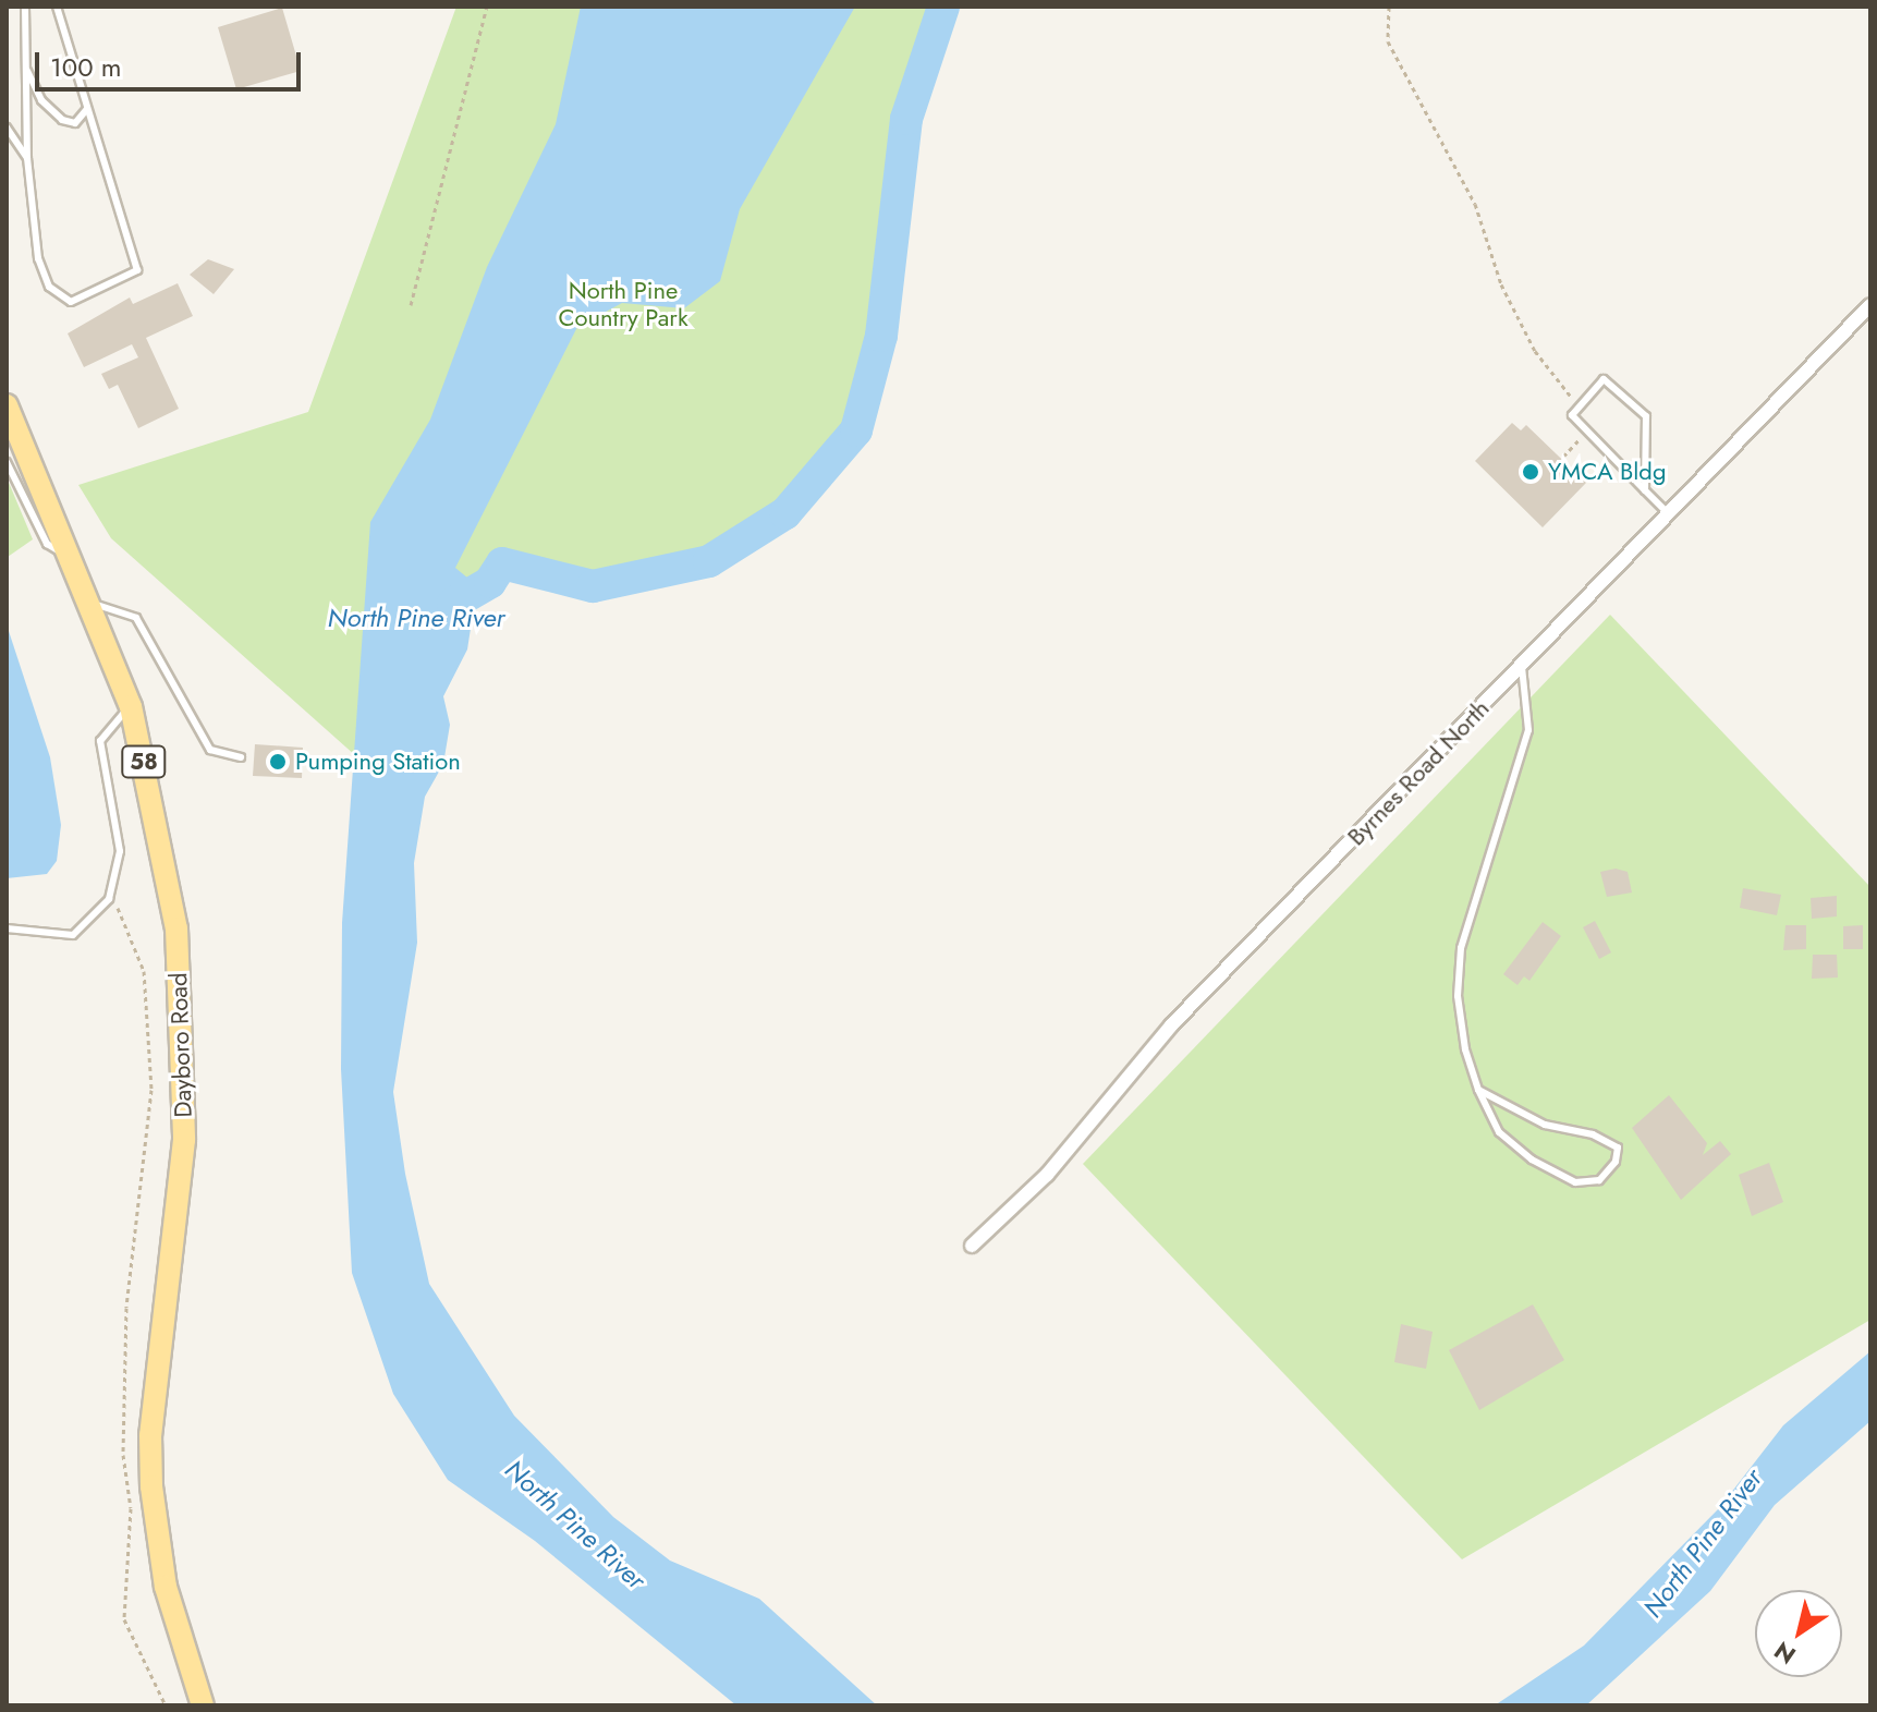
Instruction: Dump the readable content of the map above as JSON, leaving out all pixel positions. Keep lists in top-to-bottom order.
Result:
{
  "streets": {
    "main road": ["58", "Dayboro Road"],
    "street": ["Byrnes Road North"]
  },
  "water": ["North Pine River"],
  "parks": ["North Pine Country Park"],
  "places": ["YMCA Bldg", "Pumping Station"],
  "scale_bar": "100 m",
  "north": "bottom left"
}
